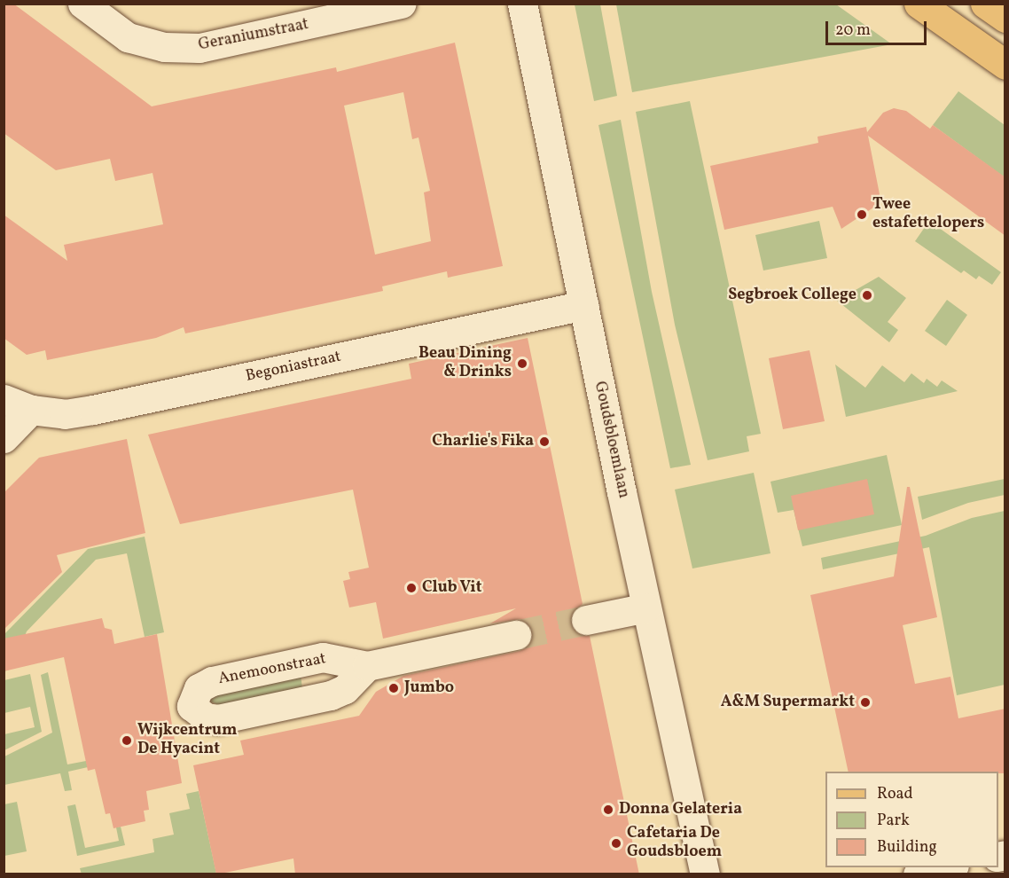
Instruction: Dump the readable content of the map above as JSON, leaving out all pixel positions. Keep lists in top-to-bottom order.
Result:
{
  "streets": {
    "street": [
      "Geraniumstraat",
      "Begoniastraat",
      "Goudsbloemlaan",
      "Anemoonstraat"
    ]
  },
  "crossings": [
    ["Begoniastraat", "Goudsbloemlaan"]
  ],
  "places": [
    "Twee estafettelopers",
    "Segbroek College",
    "Beau Dining & Drinks",
    "Charlie's Fika",
    "Club Vit",
    "Jumbo",
    "A&M Supermarkt",
    "Wijkcentrum De Hyacint",
    "Donna Gelateria",
    "Cafetaria De Goudsbloem"
  ],
  "legend": ["Road", "Park", "Building"],
  "scale_bar": "20 m"
}
